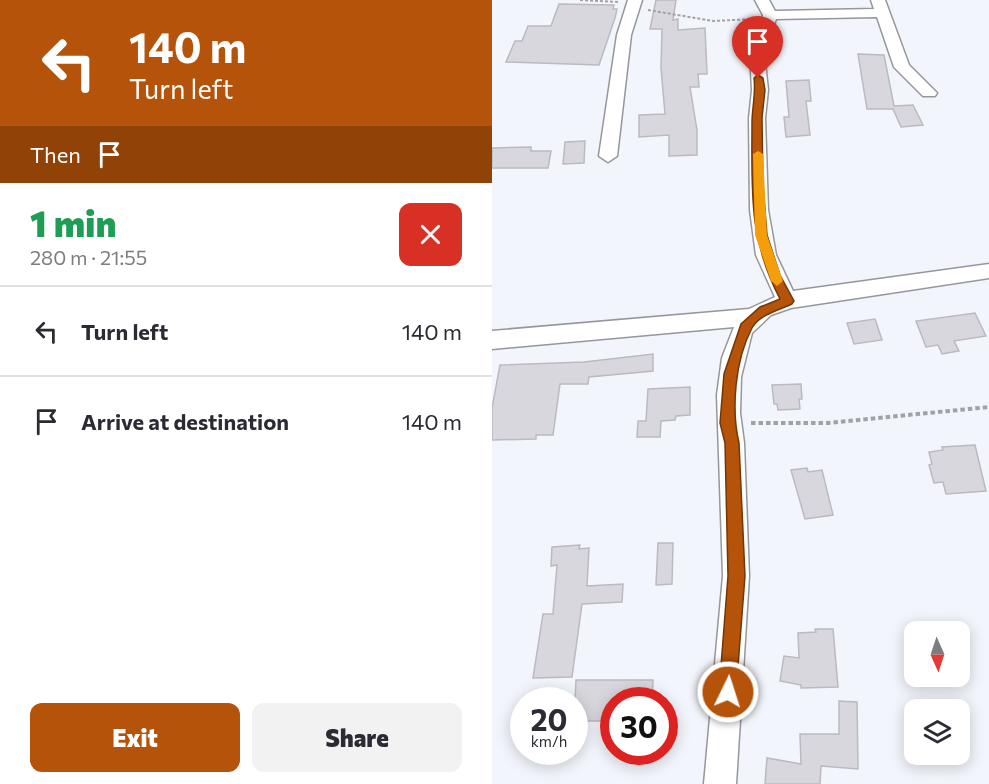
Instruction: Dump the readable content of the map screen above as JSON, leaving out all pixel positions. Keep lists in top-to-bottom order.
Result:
{
  "north": "bottom",
  "page": {
    "turn": ["140 m", "Turn left"],
    "then": "Then",
    "heading": ["1 min", "280 m · 21:55"],
    "list": [
      {
        "name": "Turn left",
        "value": "140 m"
      },
      {
        "name": "Arrive at destination",
        "value": "140 m"
      }
    ],
    "speed": "20 km/h",
    "limit": "30",
    "buttons": ["Exit", "Share"]
  }
}
